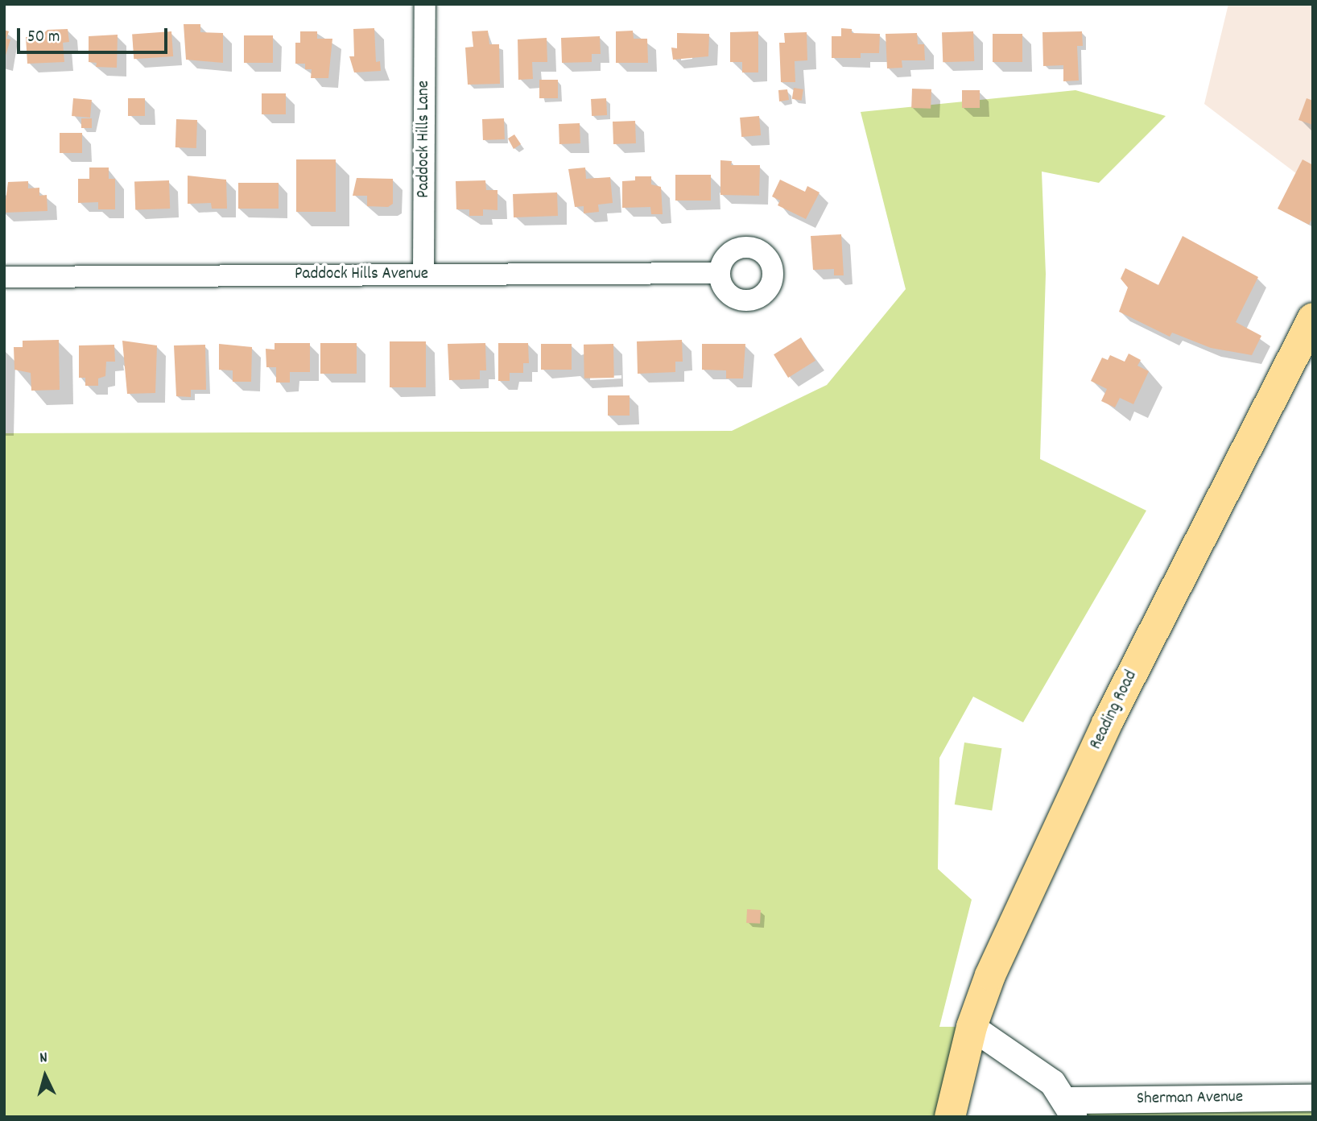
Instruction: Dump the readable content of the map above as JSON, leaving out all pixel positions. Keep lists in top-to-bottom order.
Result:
{
  "streets": {
    "main road": ["Reading Road"],
    "street": ["Paddock Hills Lane", "Paddock Hills Avenue", "Sherman Avenue"]
  },
  "crossings": [
    ["Paddock Hills Lane", "Paddock Hills Avenue"]
  ],
  "scale_bar": "50 m",
  "north": "top"
}
